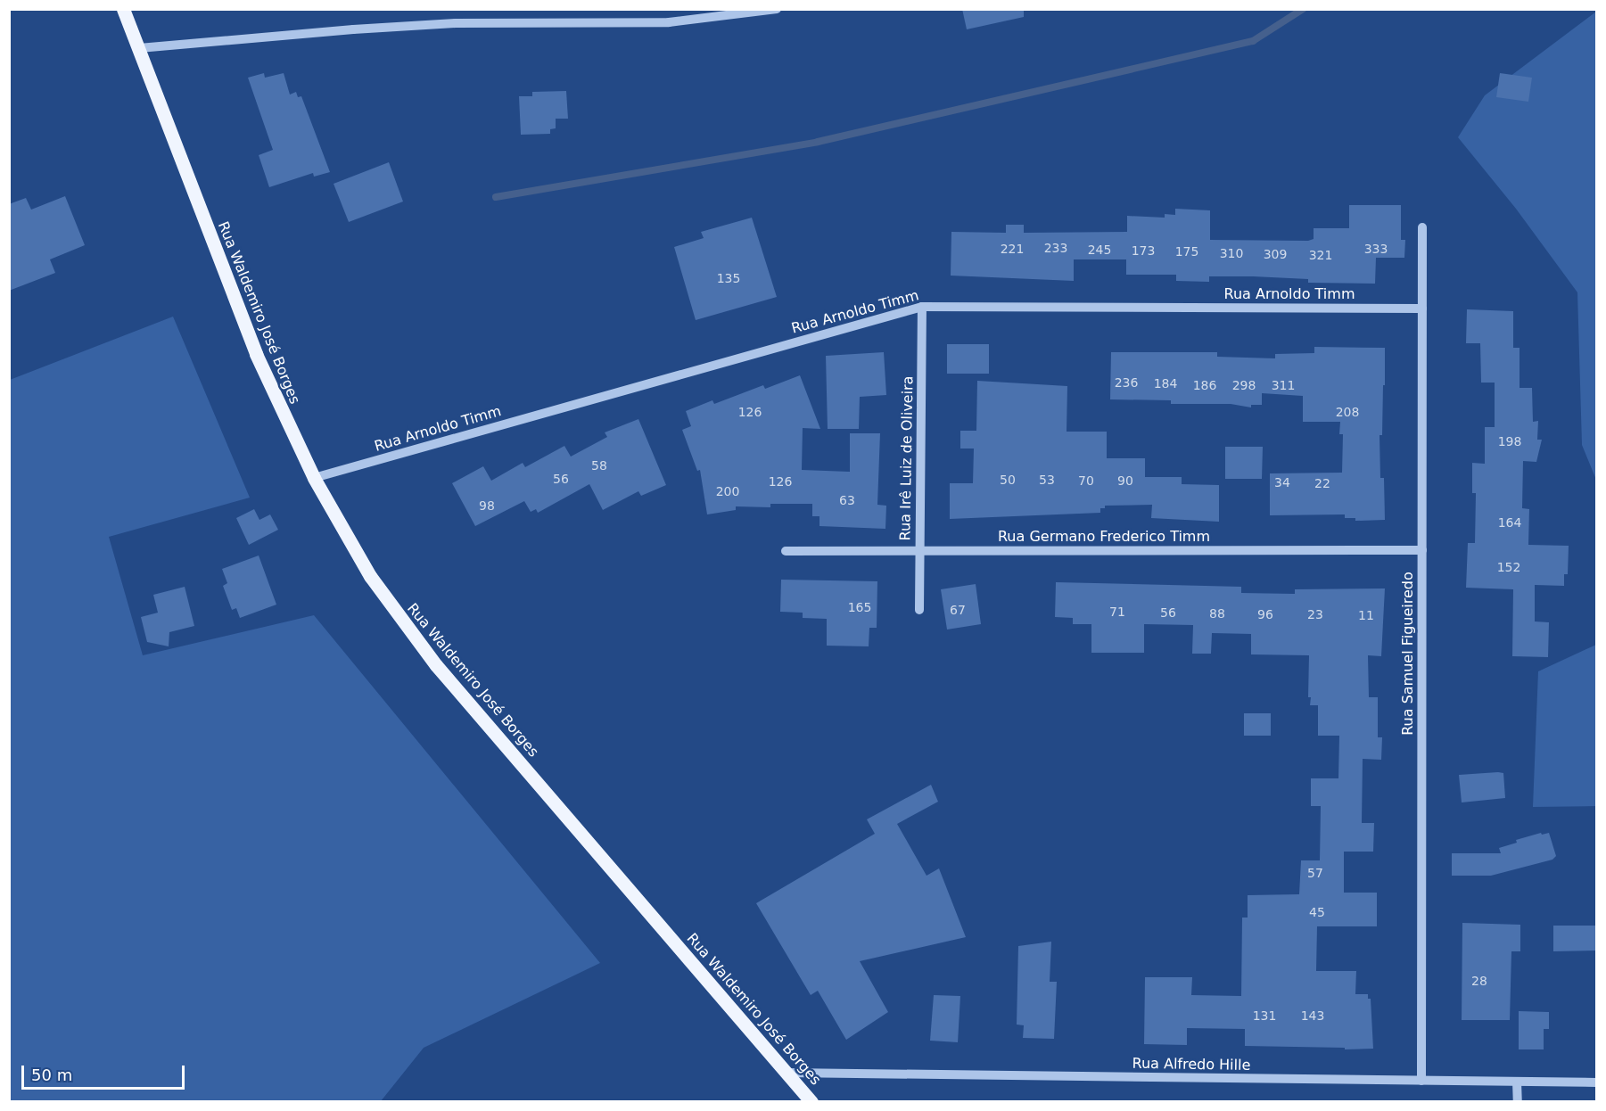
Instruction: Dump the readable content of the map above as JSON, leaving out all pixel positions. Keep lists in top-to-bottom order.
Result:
{
  "streets": {
    "main road": ["Rua Waldemiro José Borges"],
    "street": [
      "Rua Arnoldo Timm",
      "Rua Irê Luiz de Oliveira",
      "Rua Germano Frederico Timm",
      "Rua Samuel Figueiredo",
      "Rua Alfredo Hille"
    ]
  },
  "crossings": [
    ["Rua Arnoldo Timm", "Rua Waldemiro José Borges"],
    ["Rua Arnoldo Timm", "Rua Irê Luiz de Oliveira"],
    ["Rua Arnoldo Timm", "Rua Samuel Figueiredo"],
    ["Rua Waldemiro José Borges", "Rua Alfredo Hille"],
    ["Rua Irê Luiz de Oliveira", "Rua Germano Frederico Timm"],
    ["Rua Germano Frederico Timm", "Rua Samuel Figueiredo"],
    ["Rua Samuel Figueiredo", "Rua Alfredo Hille"]
  ],
  "house_numbers": [
    "233",
    "221",
    "333",
    "245",
    "173",
    "175",
    "310",
    "309",
    "321",
    "135",
    "236",
    "184",
    "186",
    "298",
    "311",
    "126",
    "208",
    "198",
    "58",
    "56",
    "50",
    "53",
    "70",
    "90",
    "126",
    "34",
    "22",
    "200",
    "63",
    "98",
    "164",
    "152",
    "165",
    "67",
    "71",
    "56",
    "88",
    "96",
    "23",
    "11",
    "57",
    "45",
    "28",
    "131",
    "143"
  ],
  "scale_bar": "50 m"
}
